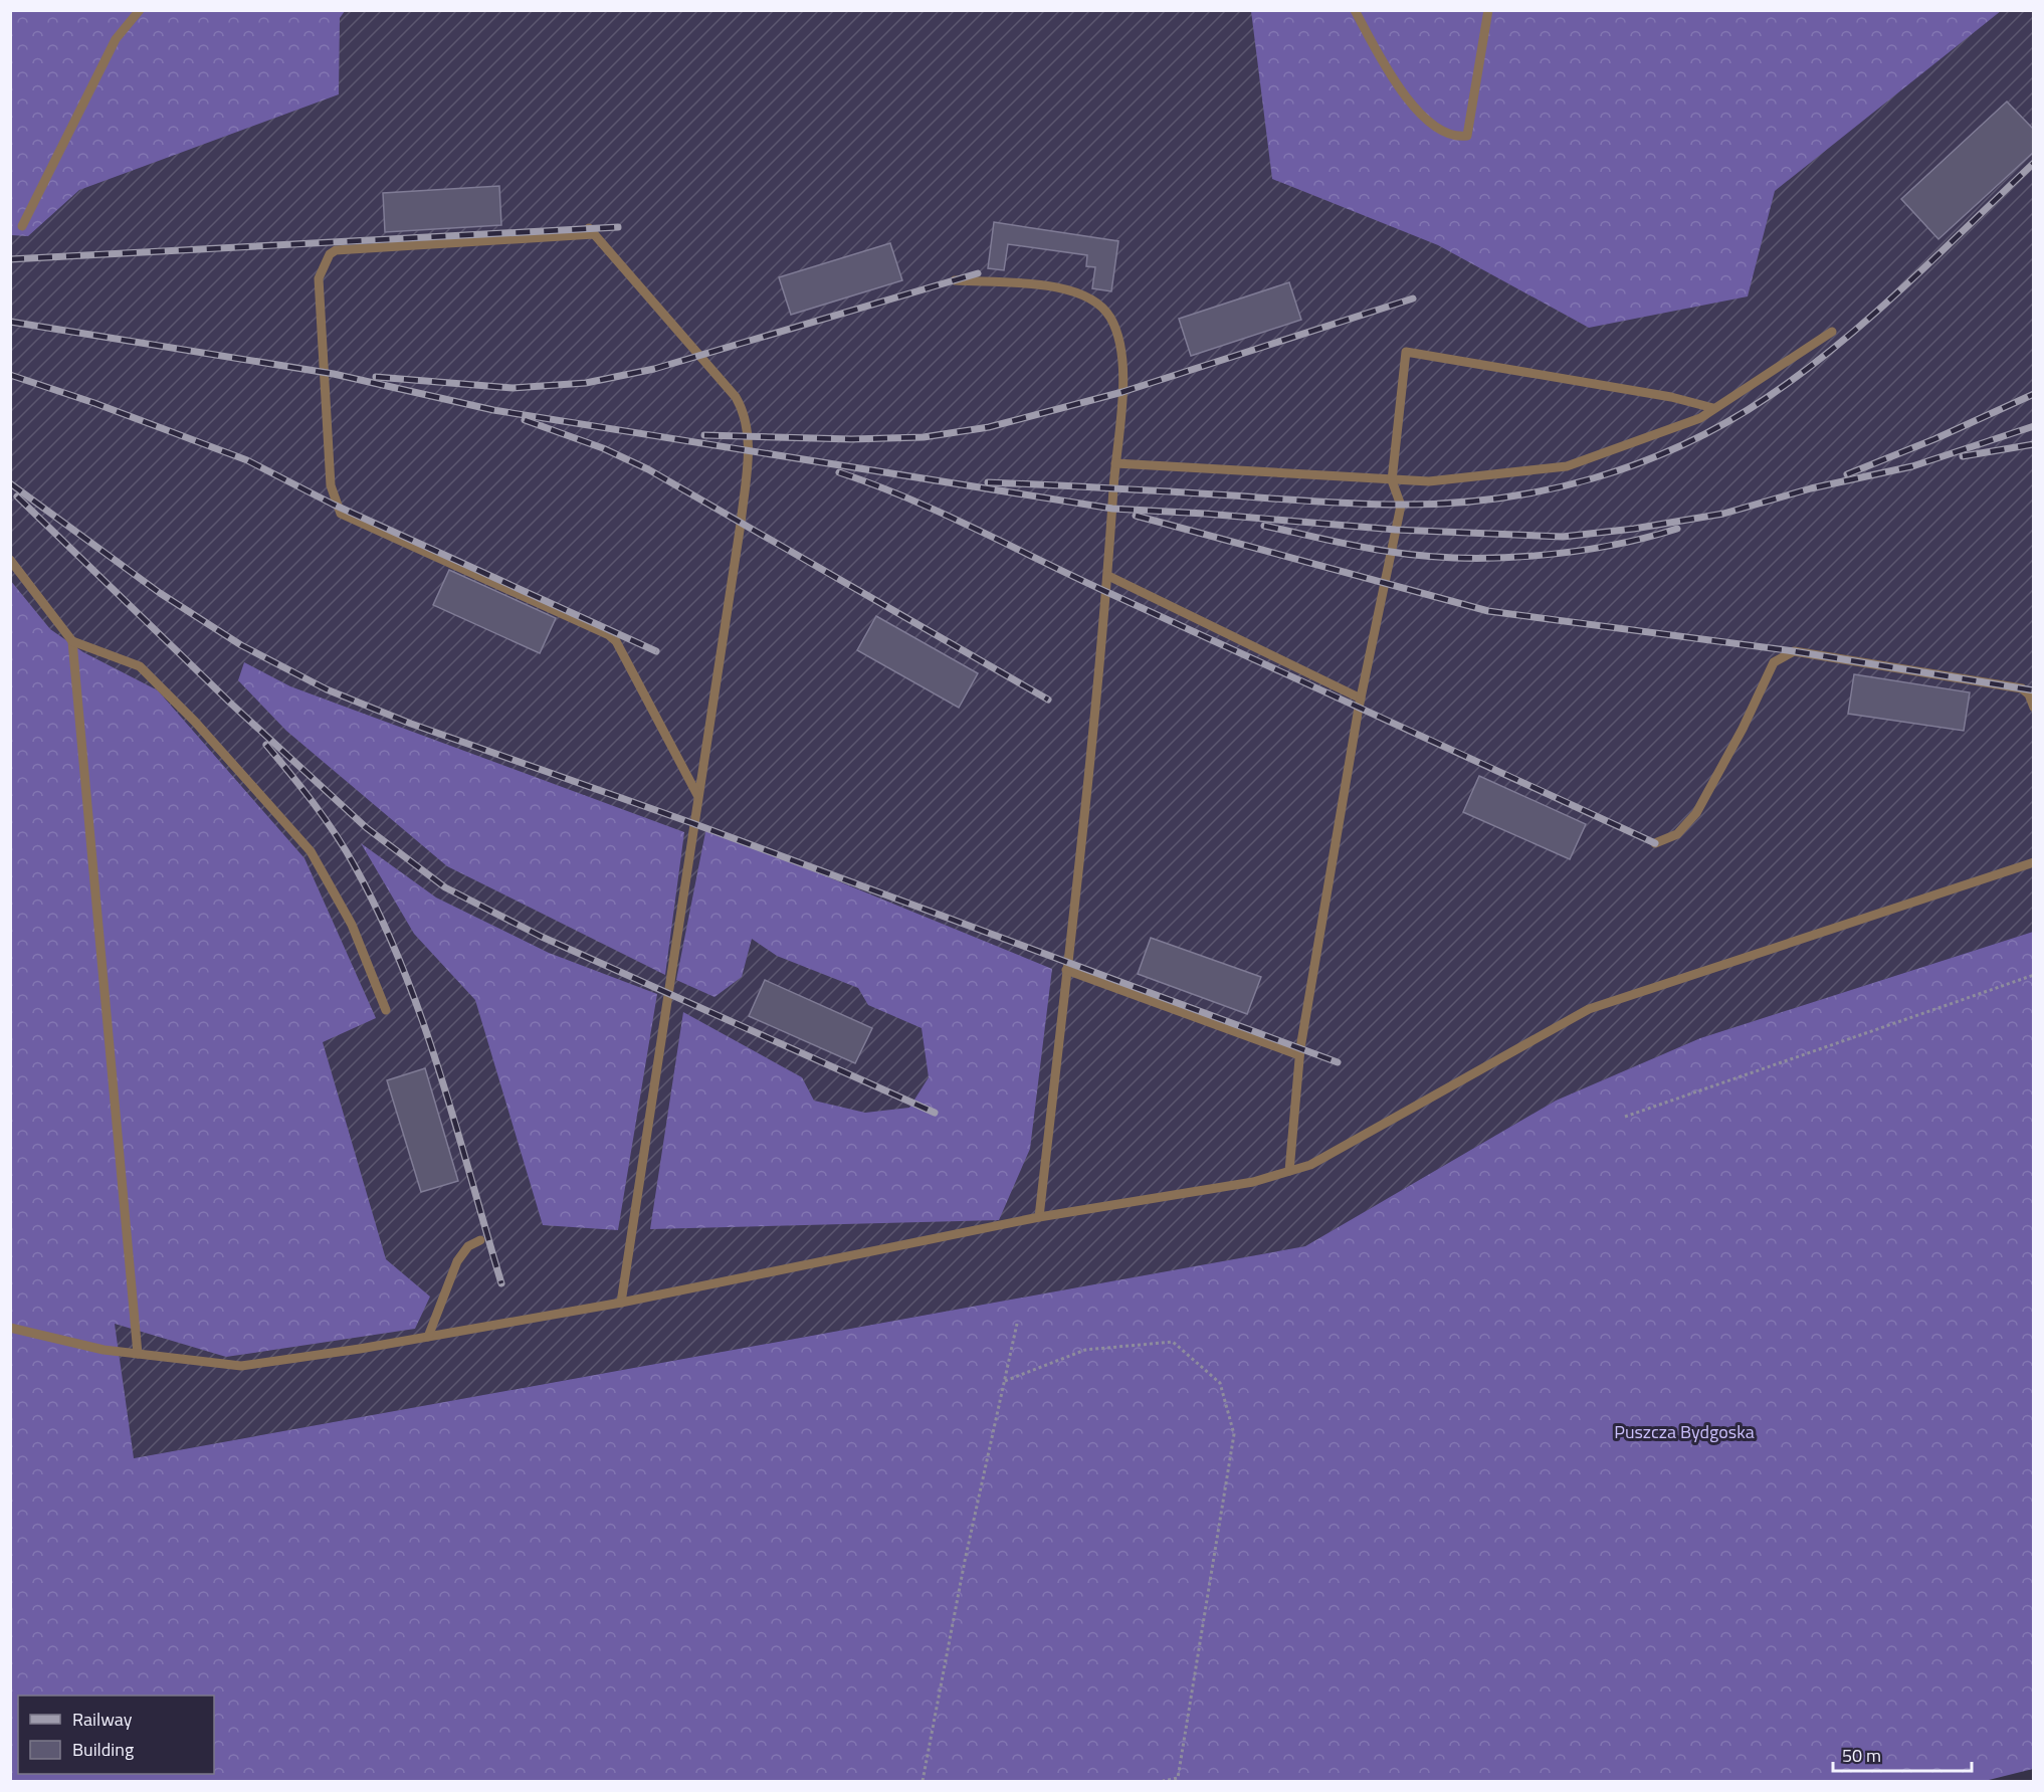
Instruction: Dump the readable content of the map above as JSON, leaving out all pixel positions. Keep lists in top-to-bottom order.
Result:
{
  "parks": ["Puszcza Bydgoska"],
  "legend": ["Railway", "Building"],
  "scale_bar": "50 m"
}
